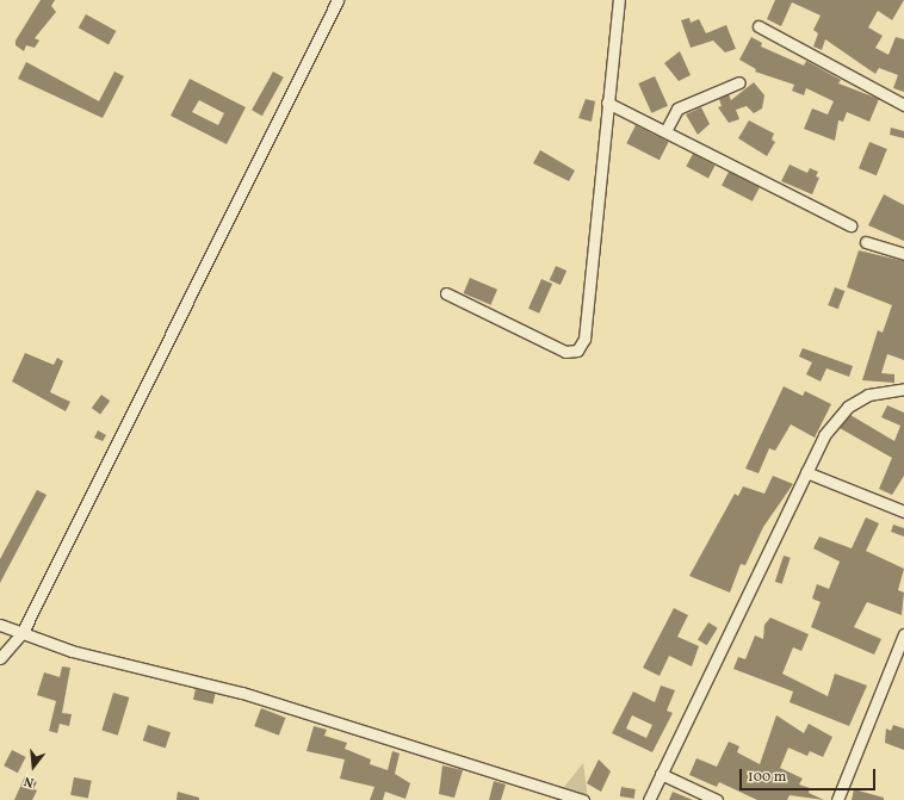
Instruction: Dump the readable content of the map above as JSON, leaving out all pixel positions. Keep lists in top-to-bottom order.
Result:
{
  "scale_bar": "100 m",
  "north": "bottom"
}
